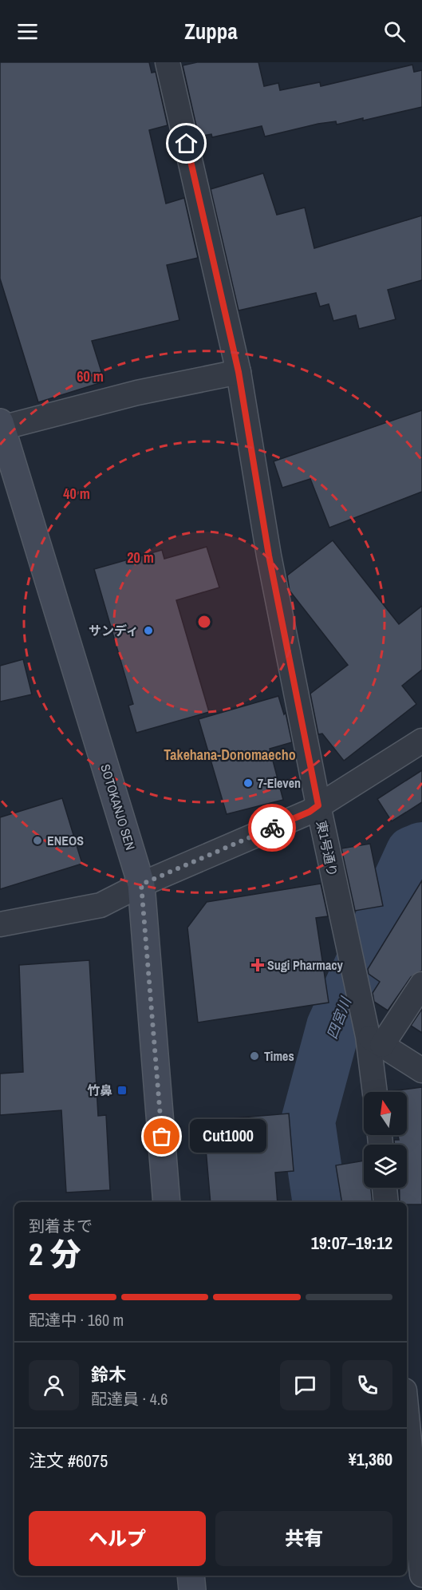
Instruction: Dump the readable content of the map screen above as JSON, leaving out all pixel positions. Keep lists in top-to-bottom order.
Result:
{
  "streets": {
    "street": ["SOTOKANJO SEN", "東1号通り"]
  },
  "districts": ["Takehana-Donomaecho"],
  "water": ["四宮川"],
  "places": {
    "other": [
      "サンディ",
      "7-Eleven",
      "ENEOS",
      "Times",
      "Cut1000"
    ],
    "health": ["Sugi Pharmacy"],
    "transit": ["竹鼻"]
  },
  "north": "top",
  "page": {
    "header": "Zuppa",
    "bubble": "Cut1000",
    "heading": ["2 分", "到着まで", "19:07–19:12"],
    "panel": [
      "鈴木",
      "配達員 · 4.6",
      "注文 #6075",
      "¥1,360"
    ],
    "bar": "配達中 · 160 m",
    "buttons": ["ヘルプ", "共有"]
  },
  "rings": ["60 m", "40 m", "20 m"]
}
